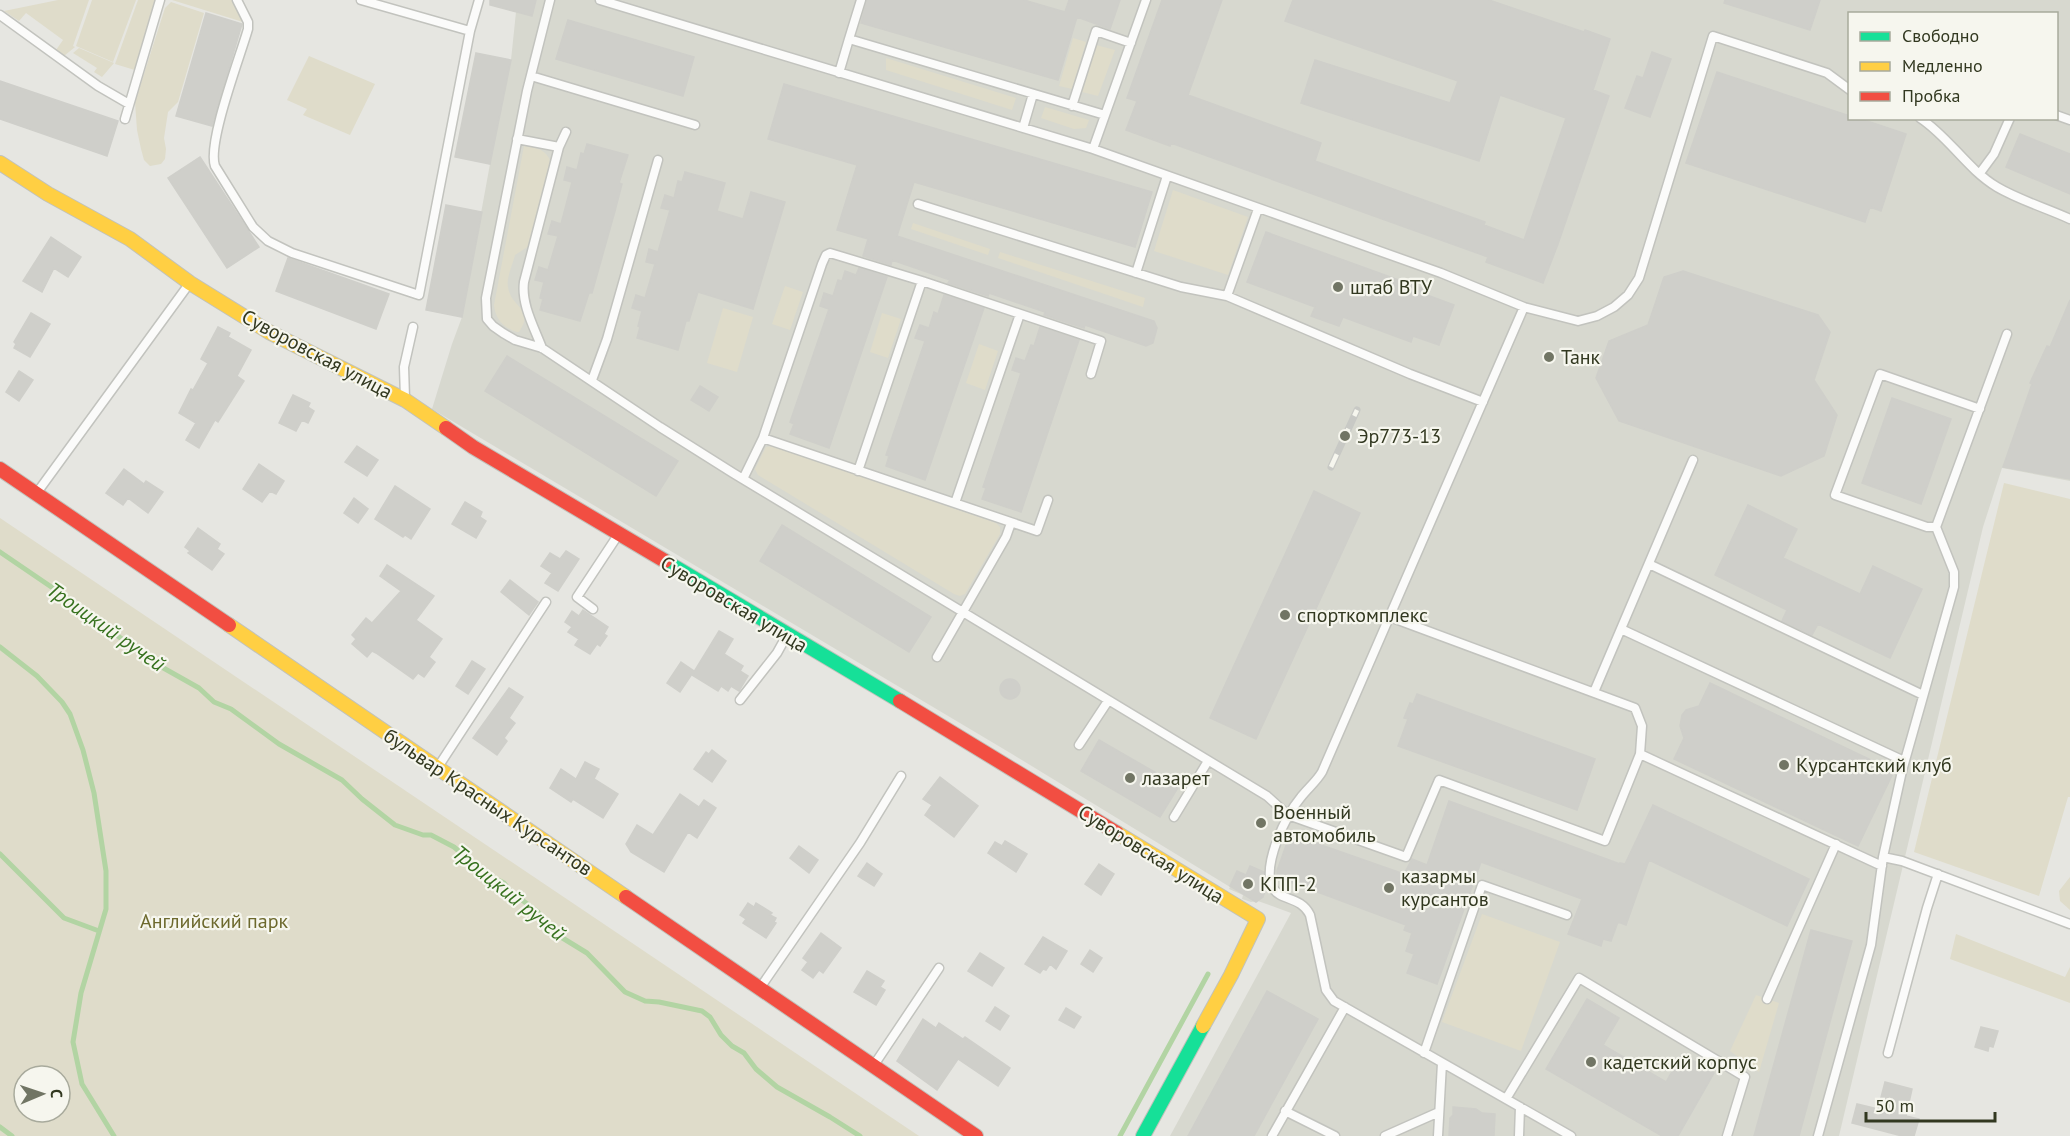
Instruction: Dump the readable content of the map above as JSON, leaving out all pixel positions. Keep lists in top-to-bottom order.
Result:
{
  "streets": {
    "street": ["Суворовская улица", "бульвар Красных Курсантов"]
  },
  "water": ["Троицкий ручей"],
  "parks": ["Английский парк"],
  "places": [
    "штаб ВТУ",
    "Танк",
    "Эр773-13",
    "спорткомплекс",
    "Курсантский клуб",
    "лазарет",
    "Военный автомобиль",
    "КПП-2",
    "казармы курсантов",
    "кадетский корпус"
  ],
  "legend": ["Свободно", "Медленно", "Пробка"],
  "scale_bar": "50 m",
  "north": "right"
}
